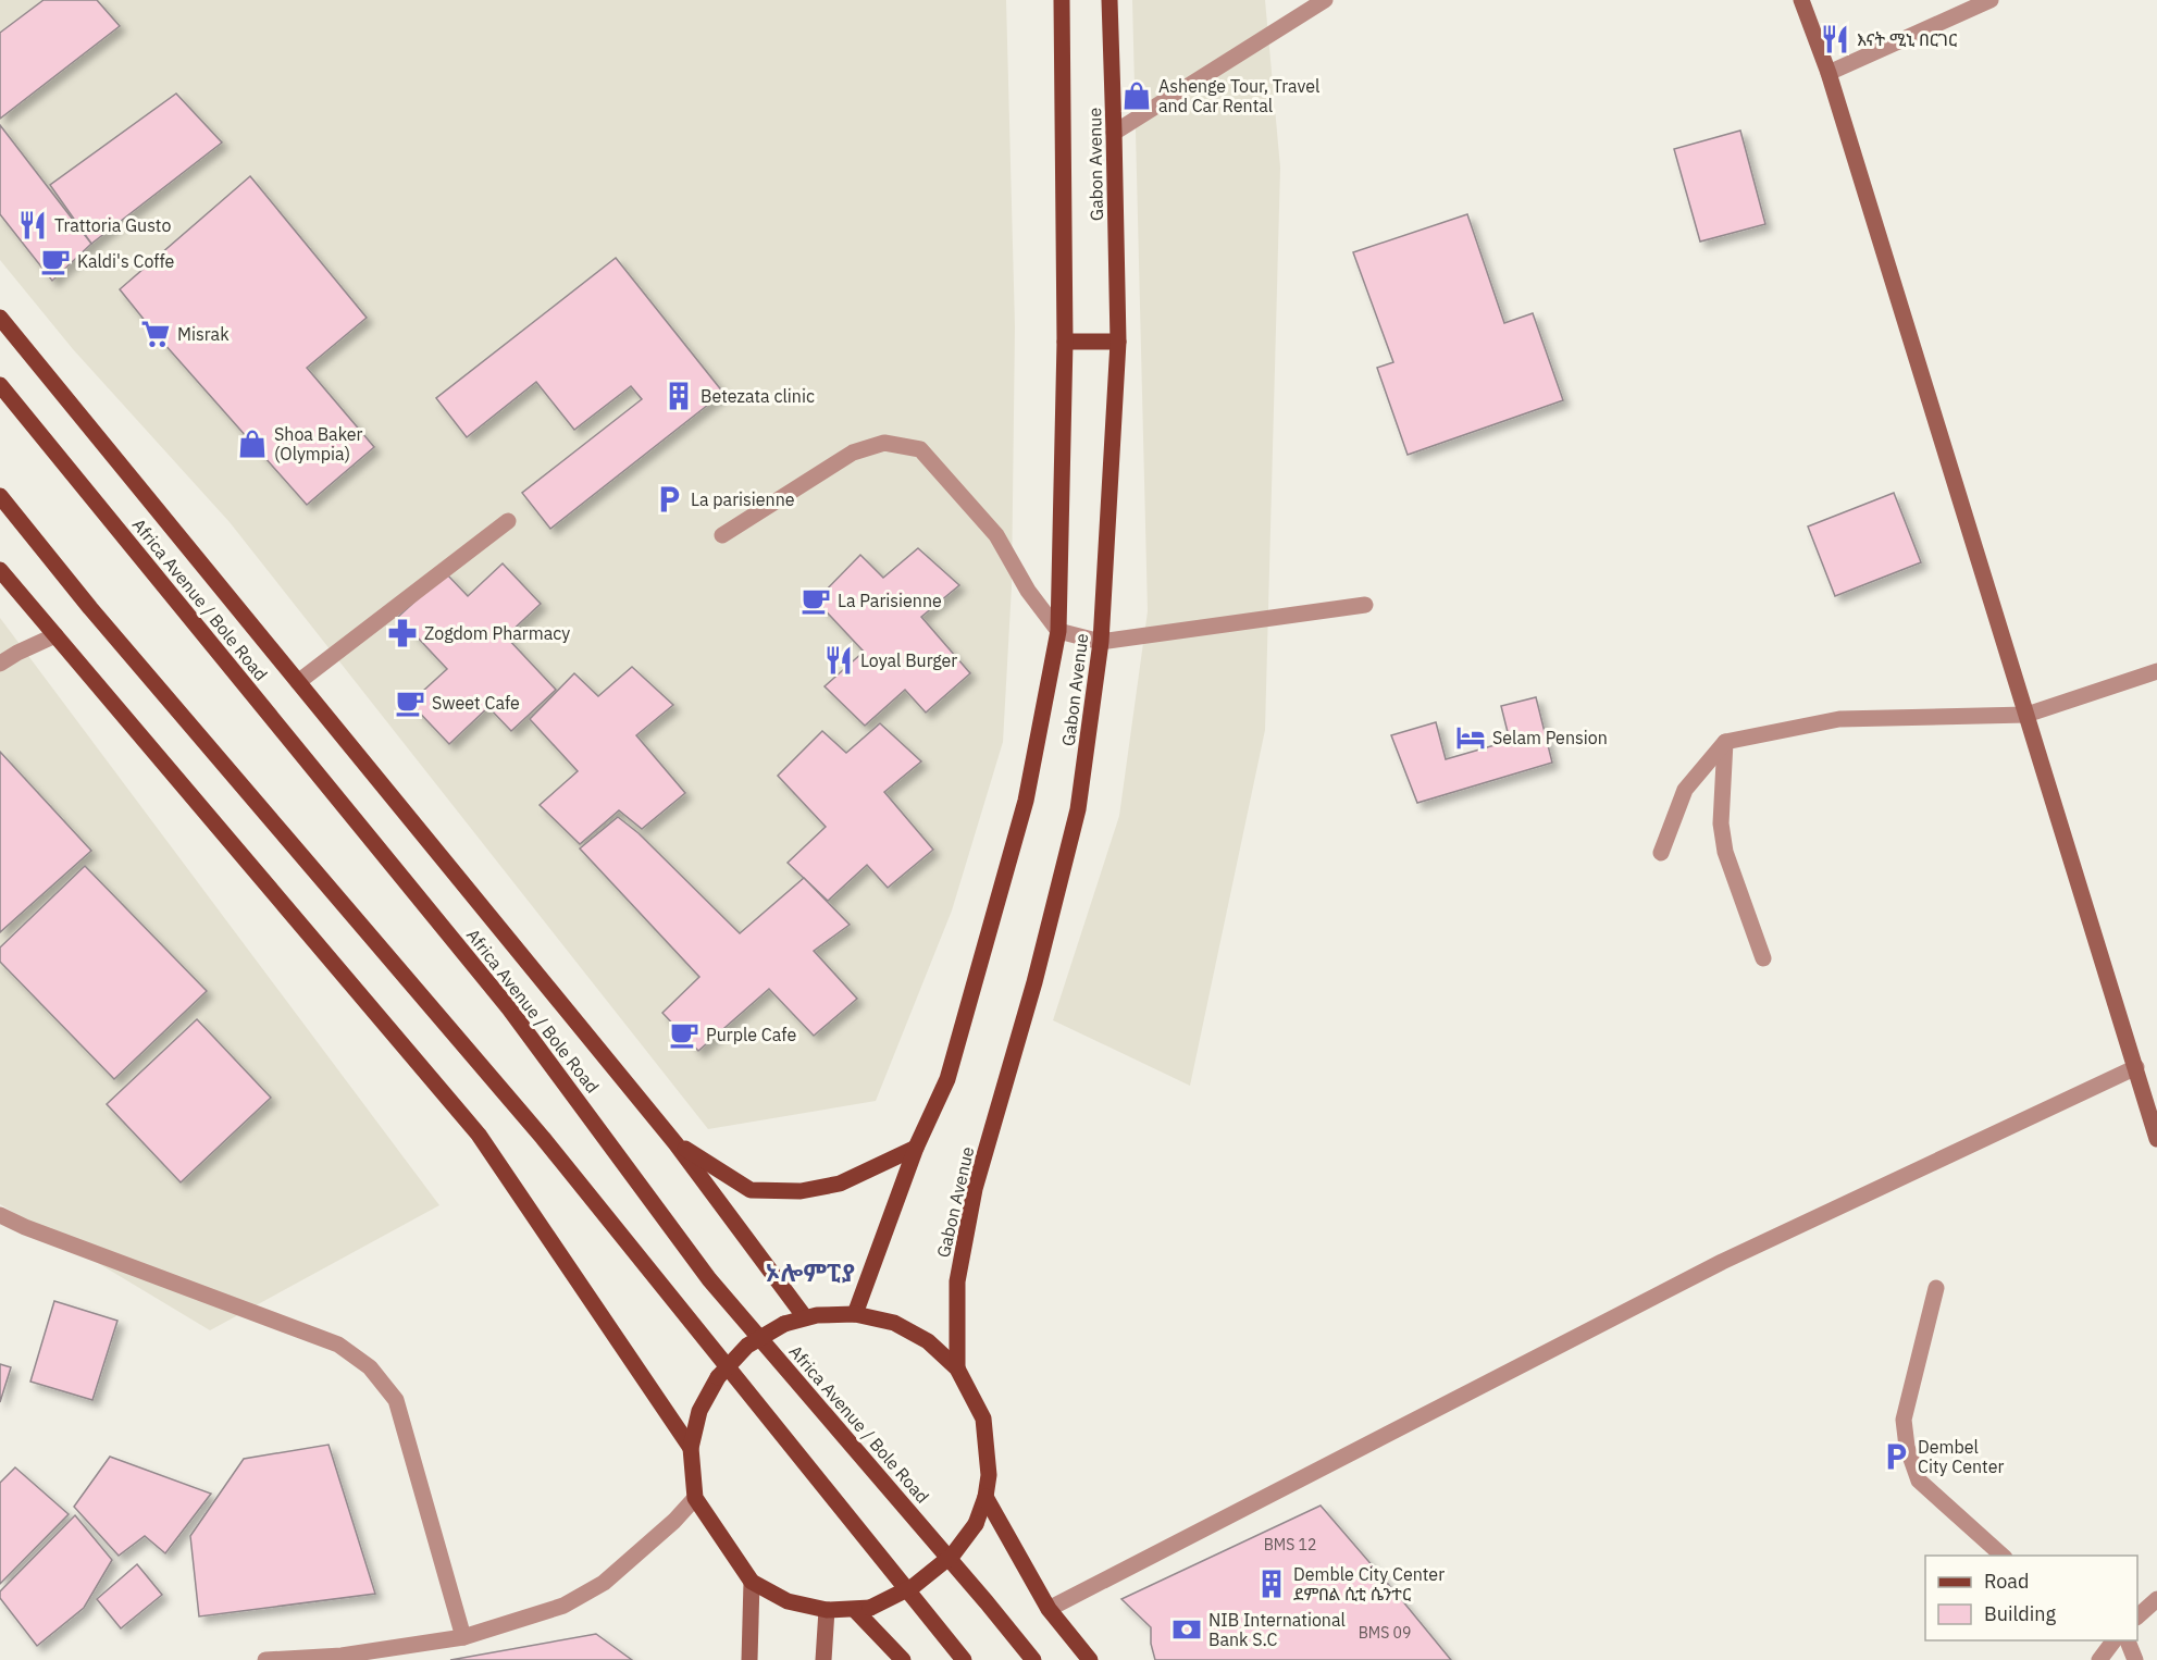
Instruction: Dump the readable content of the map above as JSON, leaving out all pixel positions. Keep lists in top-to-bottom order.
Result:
{
  "streets": {
    "main road": ["Gabon Avenue", "Africa Avenue / Bole Road"]
  },
  "districts": ["ኦሎምፒያ"],
  "places": {
    "restaurant": ["እናት ሚኒ በርገር", "Trattoria Gusto", "Loyal Burger"],
    "shop": ["Ashenge Tour, Travel and Car Rental", "Shoa Baker (Olympia)"],
    "cafe": [
      "Kaldi's Coffe",
      "La Parisienne",
      "Sweet Cafe",
      "Purple Cafe"
    ],
    "supermarket": ["Misrak"],
    "building": ["Betezata clinic", "Demble City Center ደምበል ሲቲ ሴንተር"],
    "parking": ["La parisienne", "Dembel City Center"],
    "pharmacy": ["Zogdom Pharmacy"],
    "hotel": ["Selam Pension"],
    "bank": ["NIB International Bank S.C"]
  },
  "house_numbers": ["BMS 12", "BMS 09"],
  "legend": ["Road", "Building"]
}
